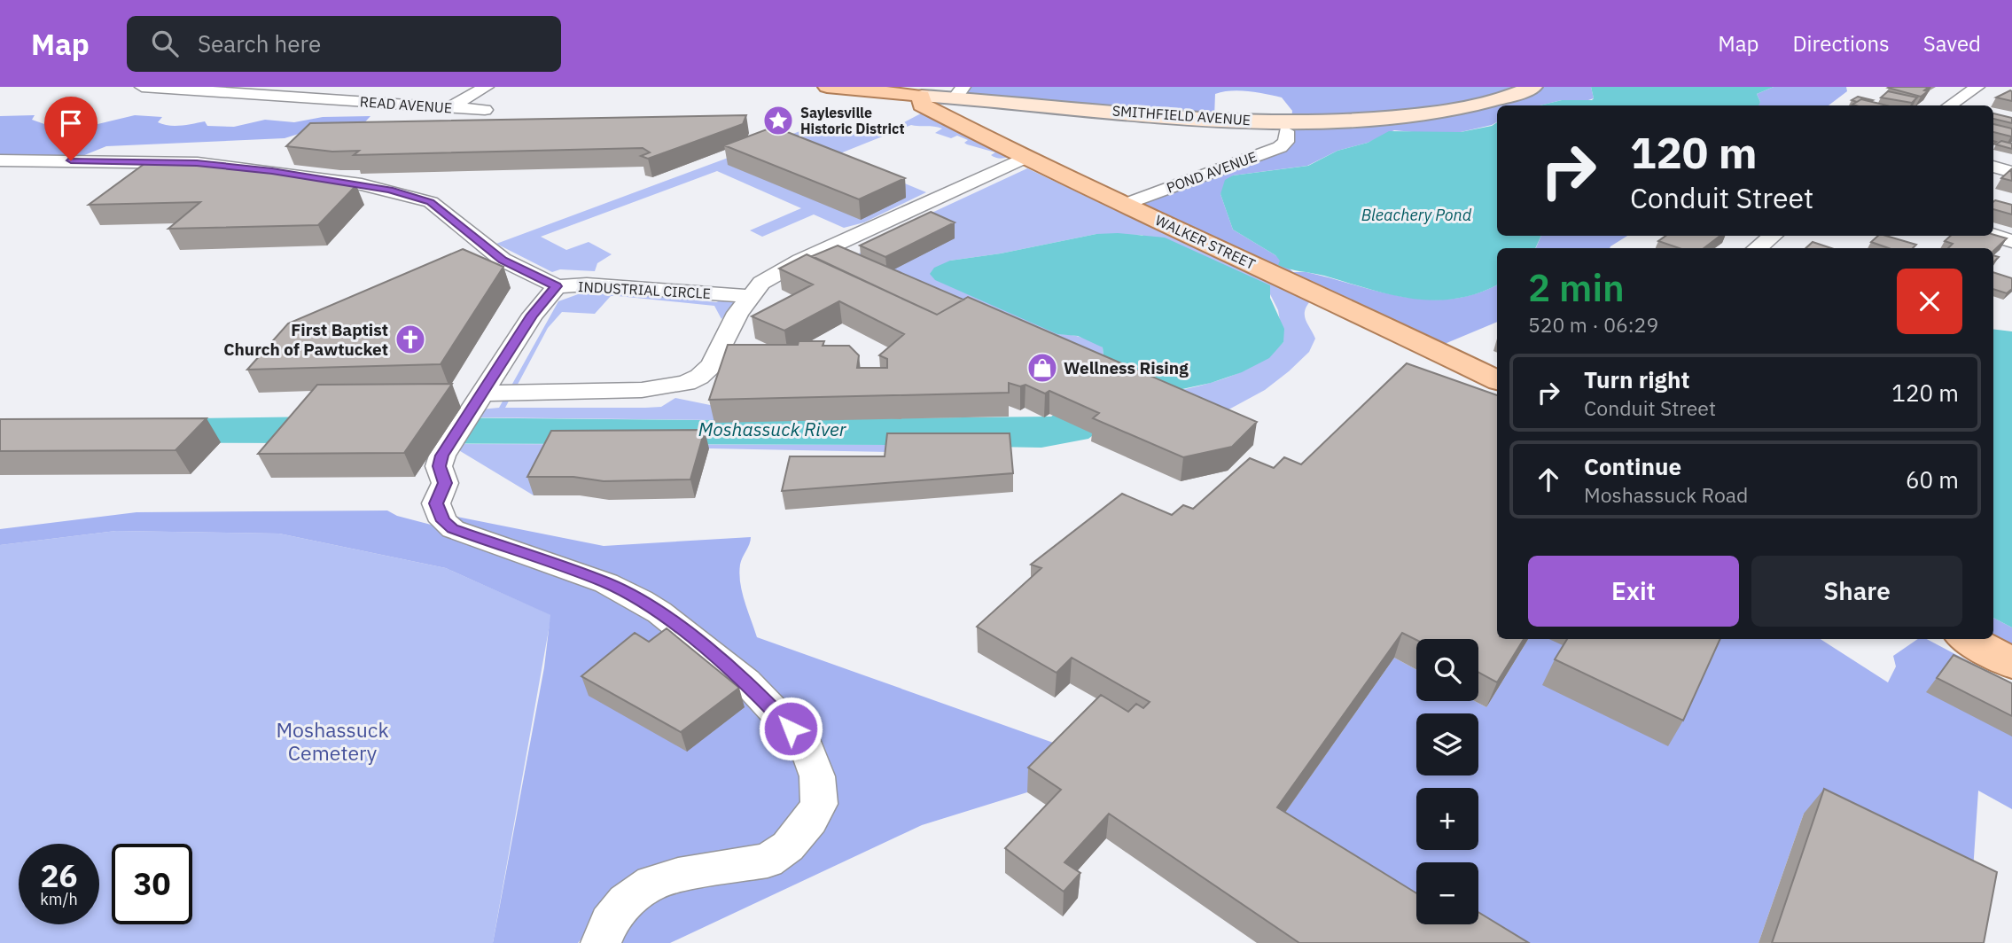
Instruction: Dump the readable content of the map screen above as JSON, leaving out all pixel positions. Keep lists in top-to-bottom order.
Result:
{
  "streets": {
    "main road": ["SMITHFIELD AVENUE", "WALKER STREET"],
    "street": ["READ AVENUE", "POND AVENUE", "INDUSTRIAL CIRCLE"]
  },
  "crossings": [
    ["SMITHFIELD AVENUE", "WALKER STREET"],
    ["POND AVENUE", "WALKER STREET"]
  ],
  "water": ["Bleachery Pond", "Moshassuck River"],
  "parks": ["Moshassuck Cemetery"],
  "places": {
    "place": ["Saylesville Historic District"],
    "church": ["First Baptist Church of Pawtucket"],
    "shop": ["Wellness Rising"]
  },
  "page": {
    "header": "Map",
    "search": "Search here",
    "nav": ["Map", "Directions", "Saved"],
    "turn": ["120 m", "Conduit Street"],
    "heading": ["2 min", "520 m · 06:29"],
    "list": [
      {
        "name": "Turn right",
        "note": "Conduit Street",
        "value": "120 m"
      },
      {
        "name": "Continue",
        "note": "Moshassuck Road",
        "value": "60 m"
      }
    ],
    "buttons": ["Exit", "Share"],
    "map_buttons": ["+", "−"],
    "speed": "26 km/h",
    "limit": "30"
  }
}
